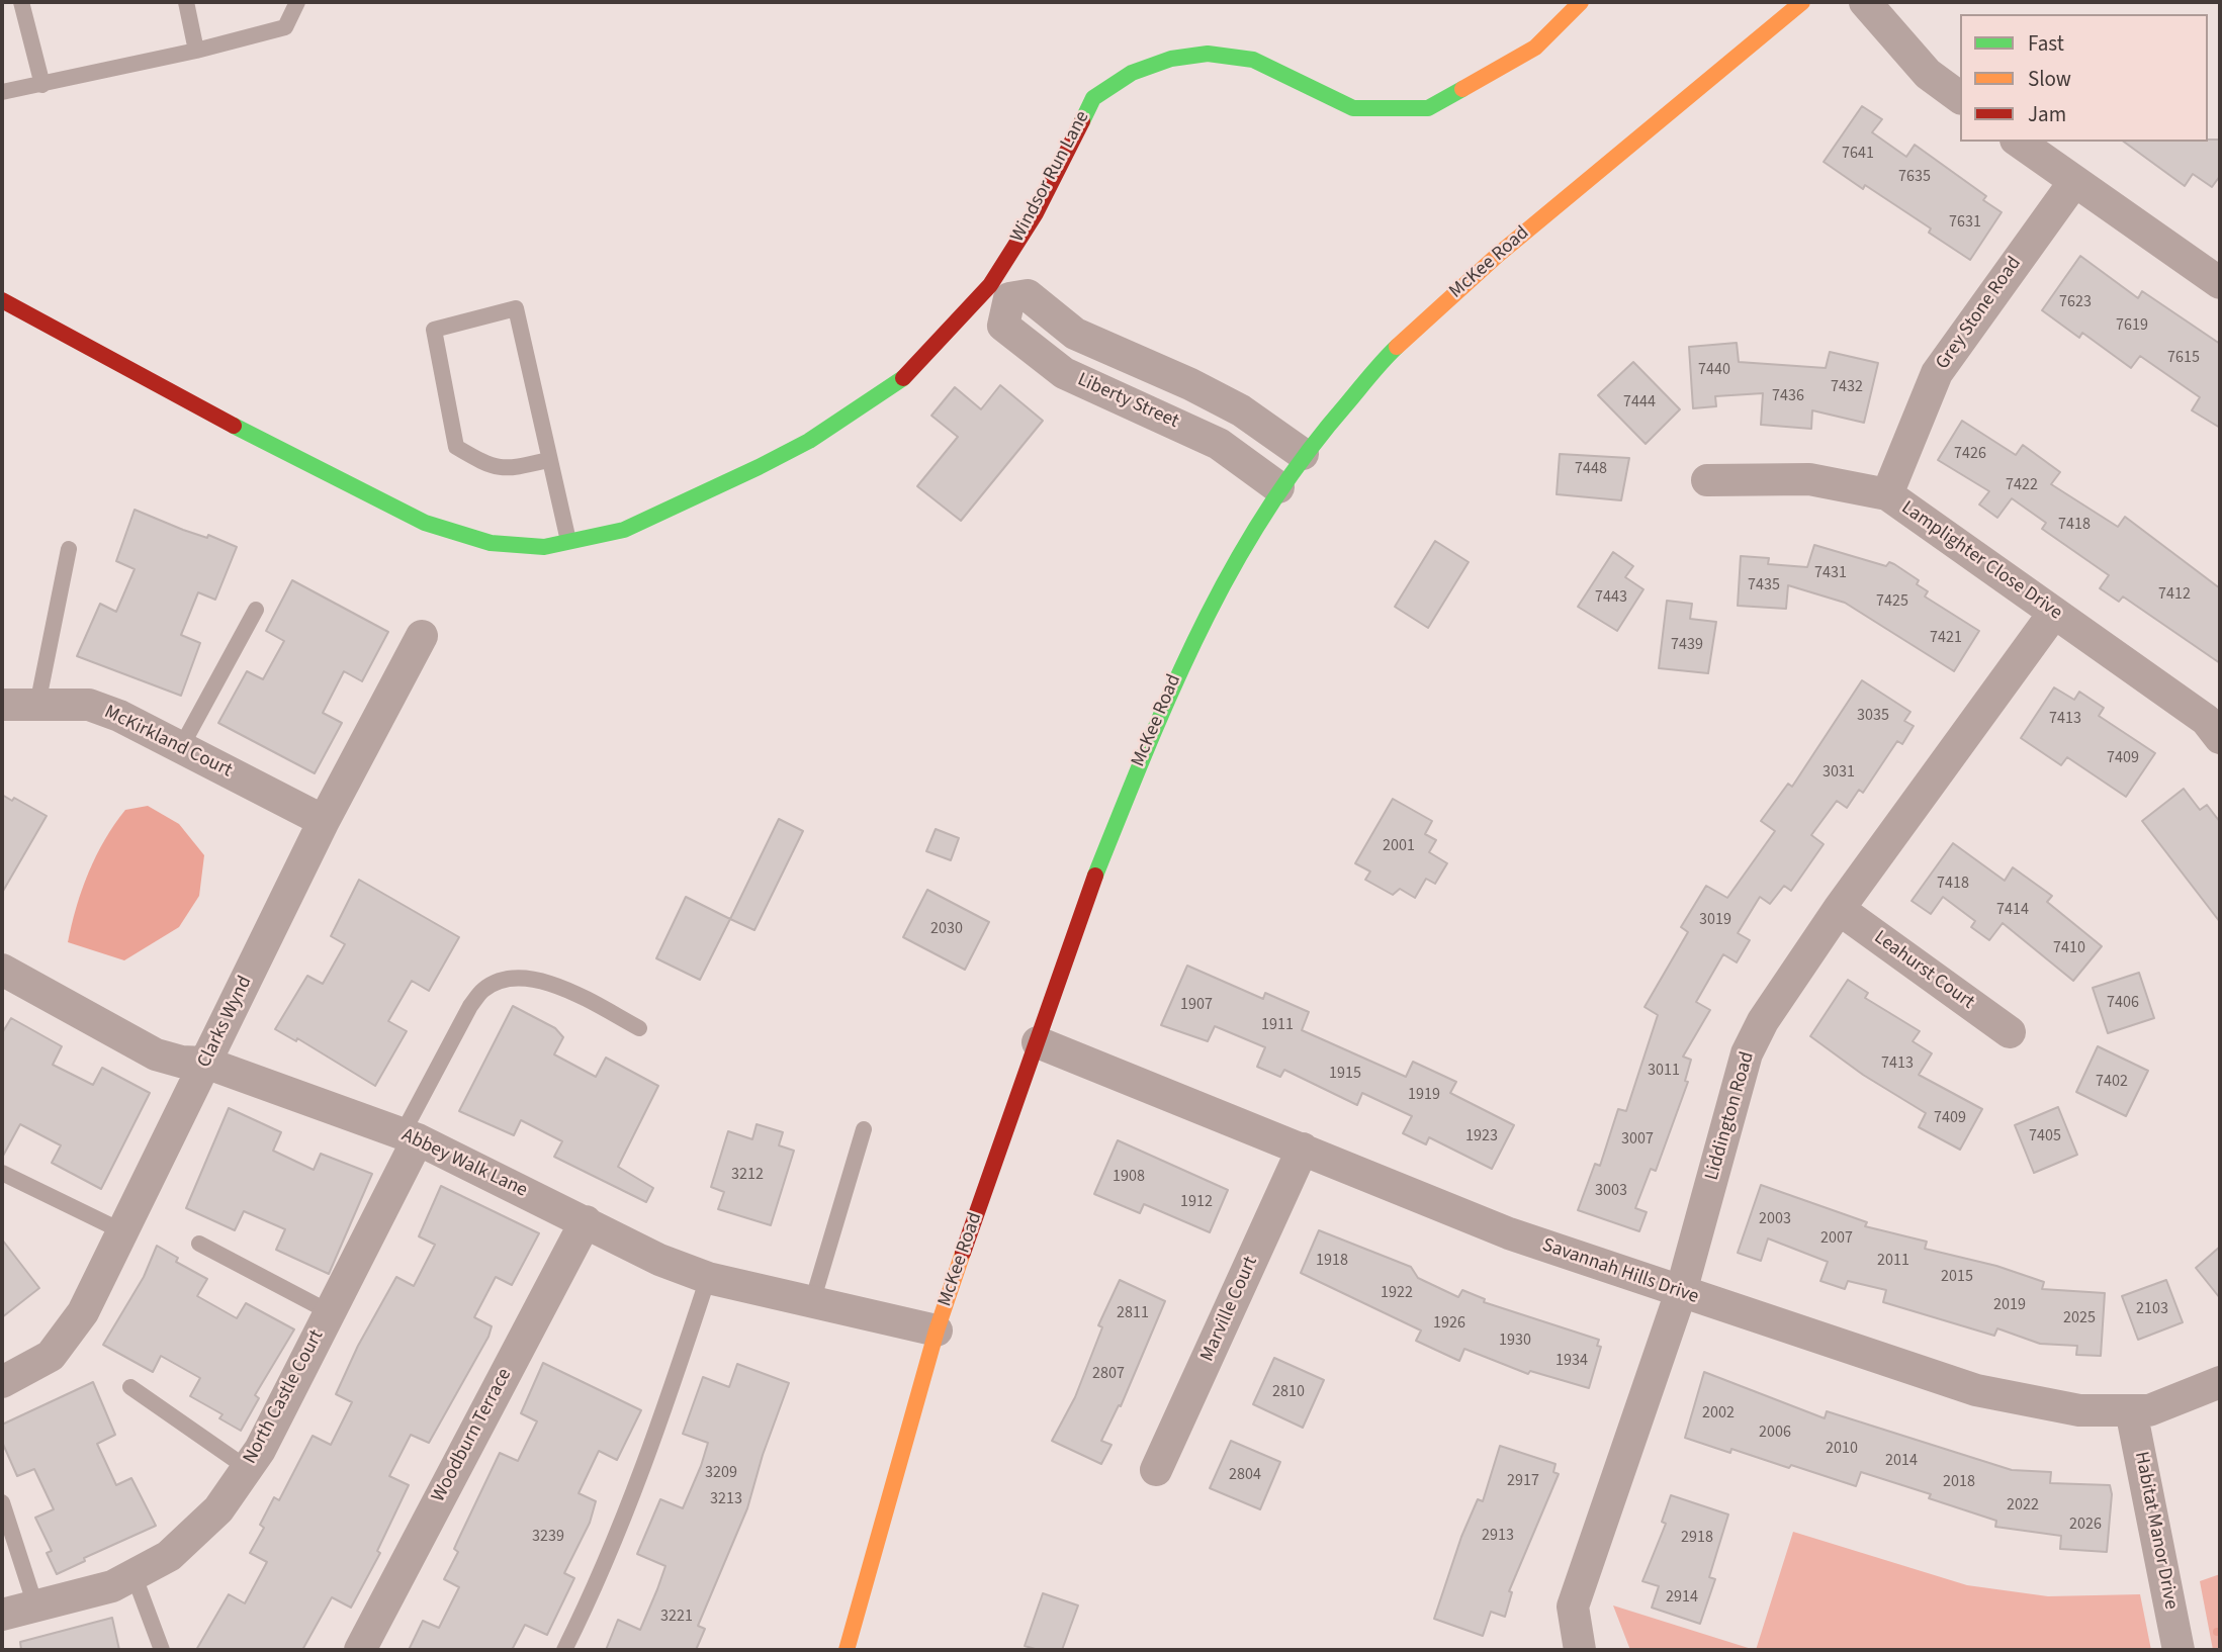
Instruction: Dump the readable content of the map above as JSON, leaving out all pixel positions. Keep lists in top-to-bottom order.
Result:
{
  "streets": {
    "street": [
      "Windsor Run Lane",
      "McKee Road",
      "Grey Stone Road",
      "Liberty Street",
      "Lamplighter Close Drive",
      "McKirkland Court",
      "Leahurst Court",
      "Clarks Wynd",
      "Liddington Road",
      "Abbey Walk Lane",
      "Savannah Hills Drive",
      "Marville Court",
      "North Castle Court",
      "Woodburn Terrace",
      "Habitat Manor Drive"
    ]
  },
  "crossings": [
    ["Windsor Run Lane", "Liberty Street"],
    ["McKee Road", "Liberty Street"],
    ["McKee Road", "Abbey Walk Lane"],
    ["McKee Road", "Savannah Hills Drive"],
    ["Grey Stone Road", "Lamplighter Close Drive"],
    ["Lamplighter Close Drive", "Liddington Road"],
    ["McKirkland Court", "Clarks Wynd"],
    ["Leahurst Court", "Liddington Road"],
    ["Clarks Wynd", "Abbey Walk Lane"],
    ["Liddington Road", "Savannah Hills Drive"],
    ["Abbey Walk Lane", "North Castle Court"],
    ["Abbey Walk Lane", "Woodburn Terrace"],
    ["Savannah Hills Drive", "Marville Court"],
    ["Savannah Hills Drive", "Habitat Manor Drive"]
  ],
  "house_numbers": [
    "7641",
    "7635",
    "7631",
    "7623",
    "7619",
    "7615",
    "7440",
    "7432",
    "7436",
    "7444",
    "7426",
    "7448",
    "7422",
    "7418",
    "7431",
    "7435",
    "7412",
    "7443",
    "7425",
    "7421",
    "7439",
    "3035",
    "7413",
    "7409",
    "3031",
    "2001",
    "7418",
    "7414",
    "3019",
    "2030",
    "7410",
    "7406",
    "1907",
    "1911",
    "7413",
    "3011",
    "1915",
    "7402",
    "1919",
    "7409",
    "1923",
    "7405",
    "3007",
    "3212",
    "1908",
    "3003",
    "1912",
    "2003",
    "2007",
    "1918",
    "2011",
    "2015",
    "1922",
    "2019",
    "2103",
    "2811",
    "2025",
    "1926",
    "1930",
    "1934",
    "2807",
    "2810",
    "2002",
    "2006",
    "2010",
    "2014",
    "3209",
    "2804",
    "2917",
    "2018",
    "3213",
    "2022",
    "2026",
    "2913",
    "3239",
    "2918",
    "2914",
    "3221"
  ],
  "legend": ["Fast", "Slow", "Jam"]
}
